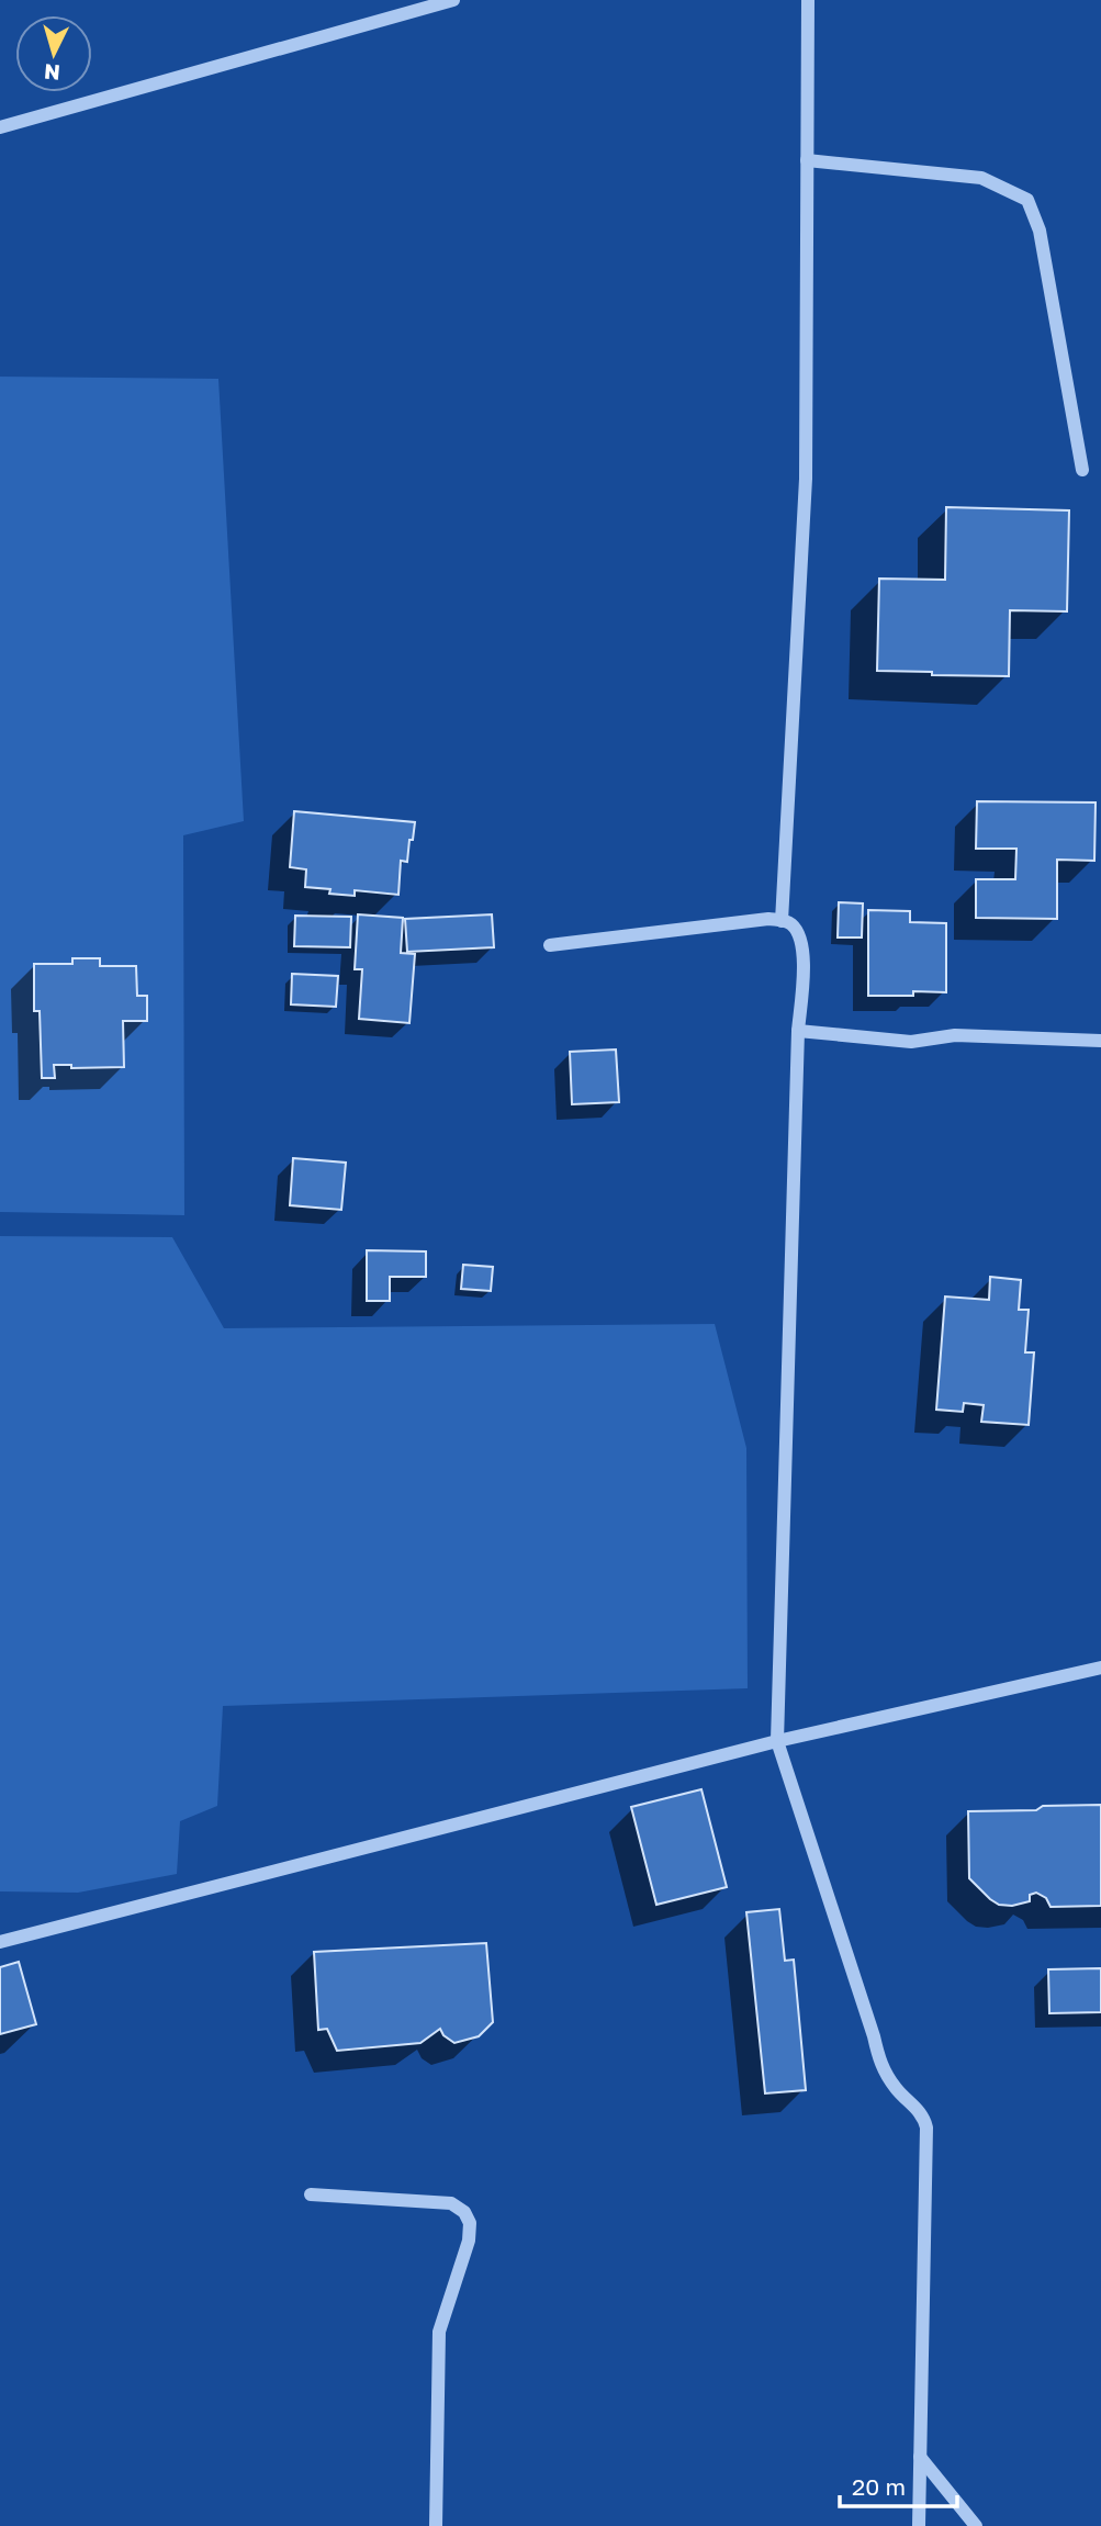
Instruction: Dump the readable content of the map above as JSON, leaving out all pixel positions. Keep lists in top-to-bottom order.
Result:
{
  "scale_bar": "20 m",
  "north": "bottom"
}
